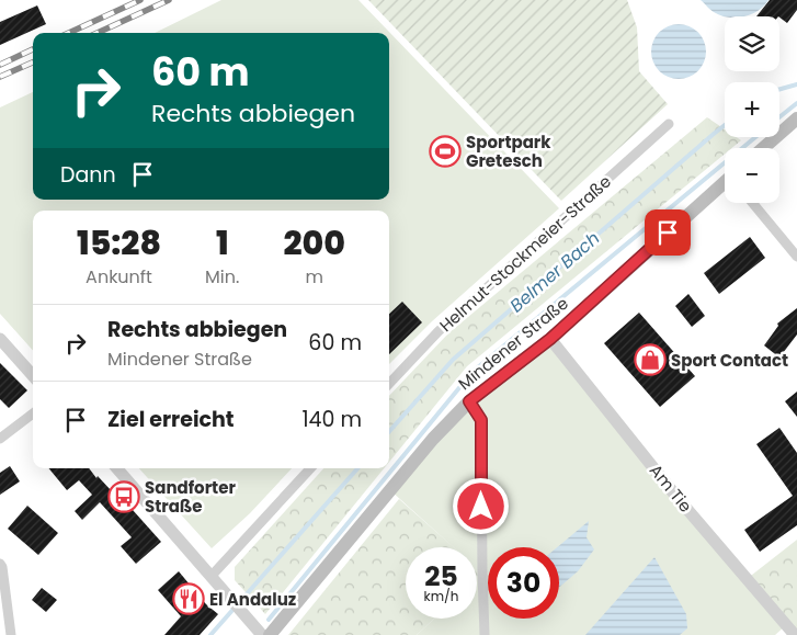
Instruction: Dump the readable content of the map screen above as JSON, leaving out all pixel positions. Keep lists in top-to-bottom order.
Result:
{
  "streets": {
    "main road": ["Mindener Straße"],
    "street": ["Helmut-Stockmeier-Straße", "Am Tie"]
  },
  "crossings": [
    ["Mindener Straße", "Am Tie"]
  ],
  "water": ["Belmer Bach"],
  "places": {
    "sports": ["Sportpark Gretesch"],
    "shop": ["Sport Contact"],
    "bus stop": ["Sandforter Straße"],
    "restaurant": ["El Andaluz"]
  },
  "page": {
    "map_buttons": ["+", "−"],
    "turn": ["60 m", "Rechts abbiegen"],
    "then": "Dann",
    "eta": [
      "15:28",
      "Ankunft",
      "1",
      "Min.",
      "200",
      "m"
    ],
    "list": [
      {
        "name": "Rechts abbiegen",
        "note": "Mindener Straße",
        "value": "60 m"
      },
      {
        "name": "Ziel erreicht",
        "value": "140 m"
      }
    ],
    "speed": "25 km/h",
    "limit": "30"
  }
}
